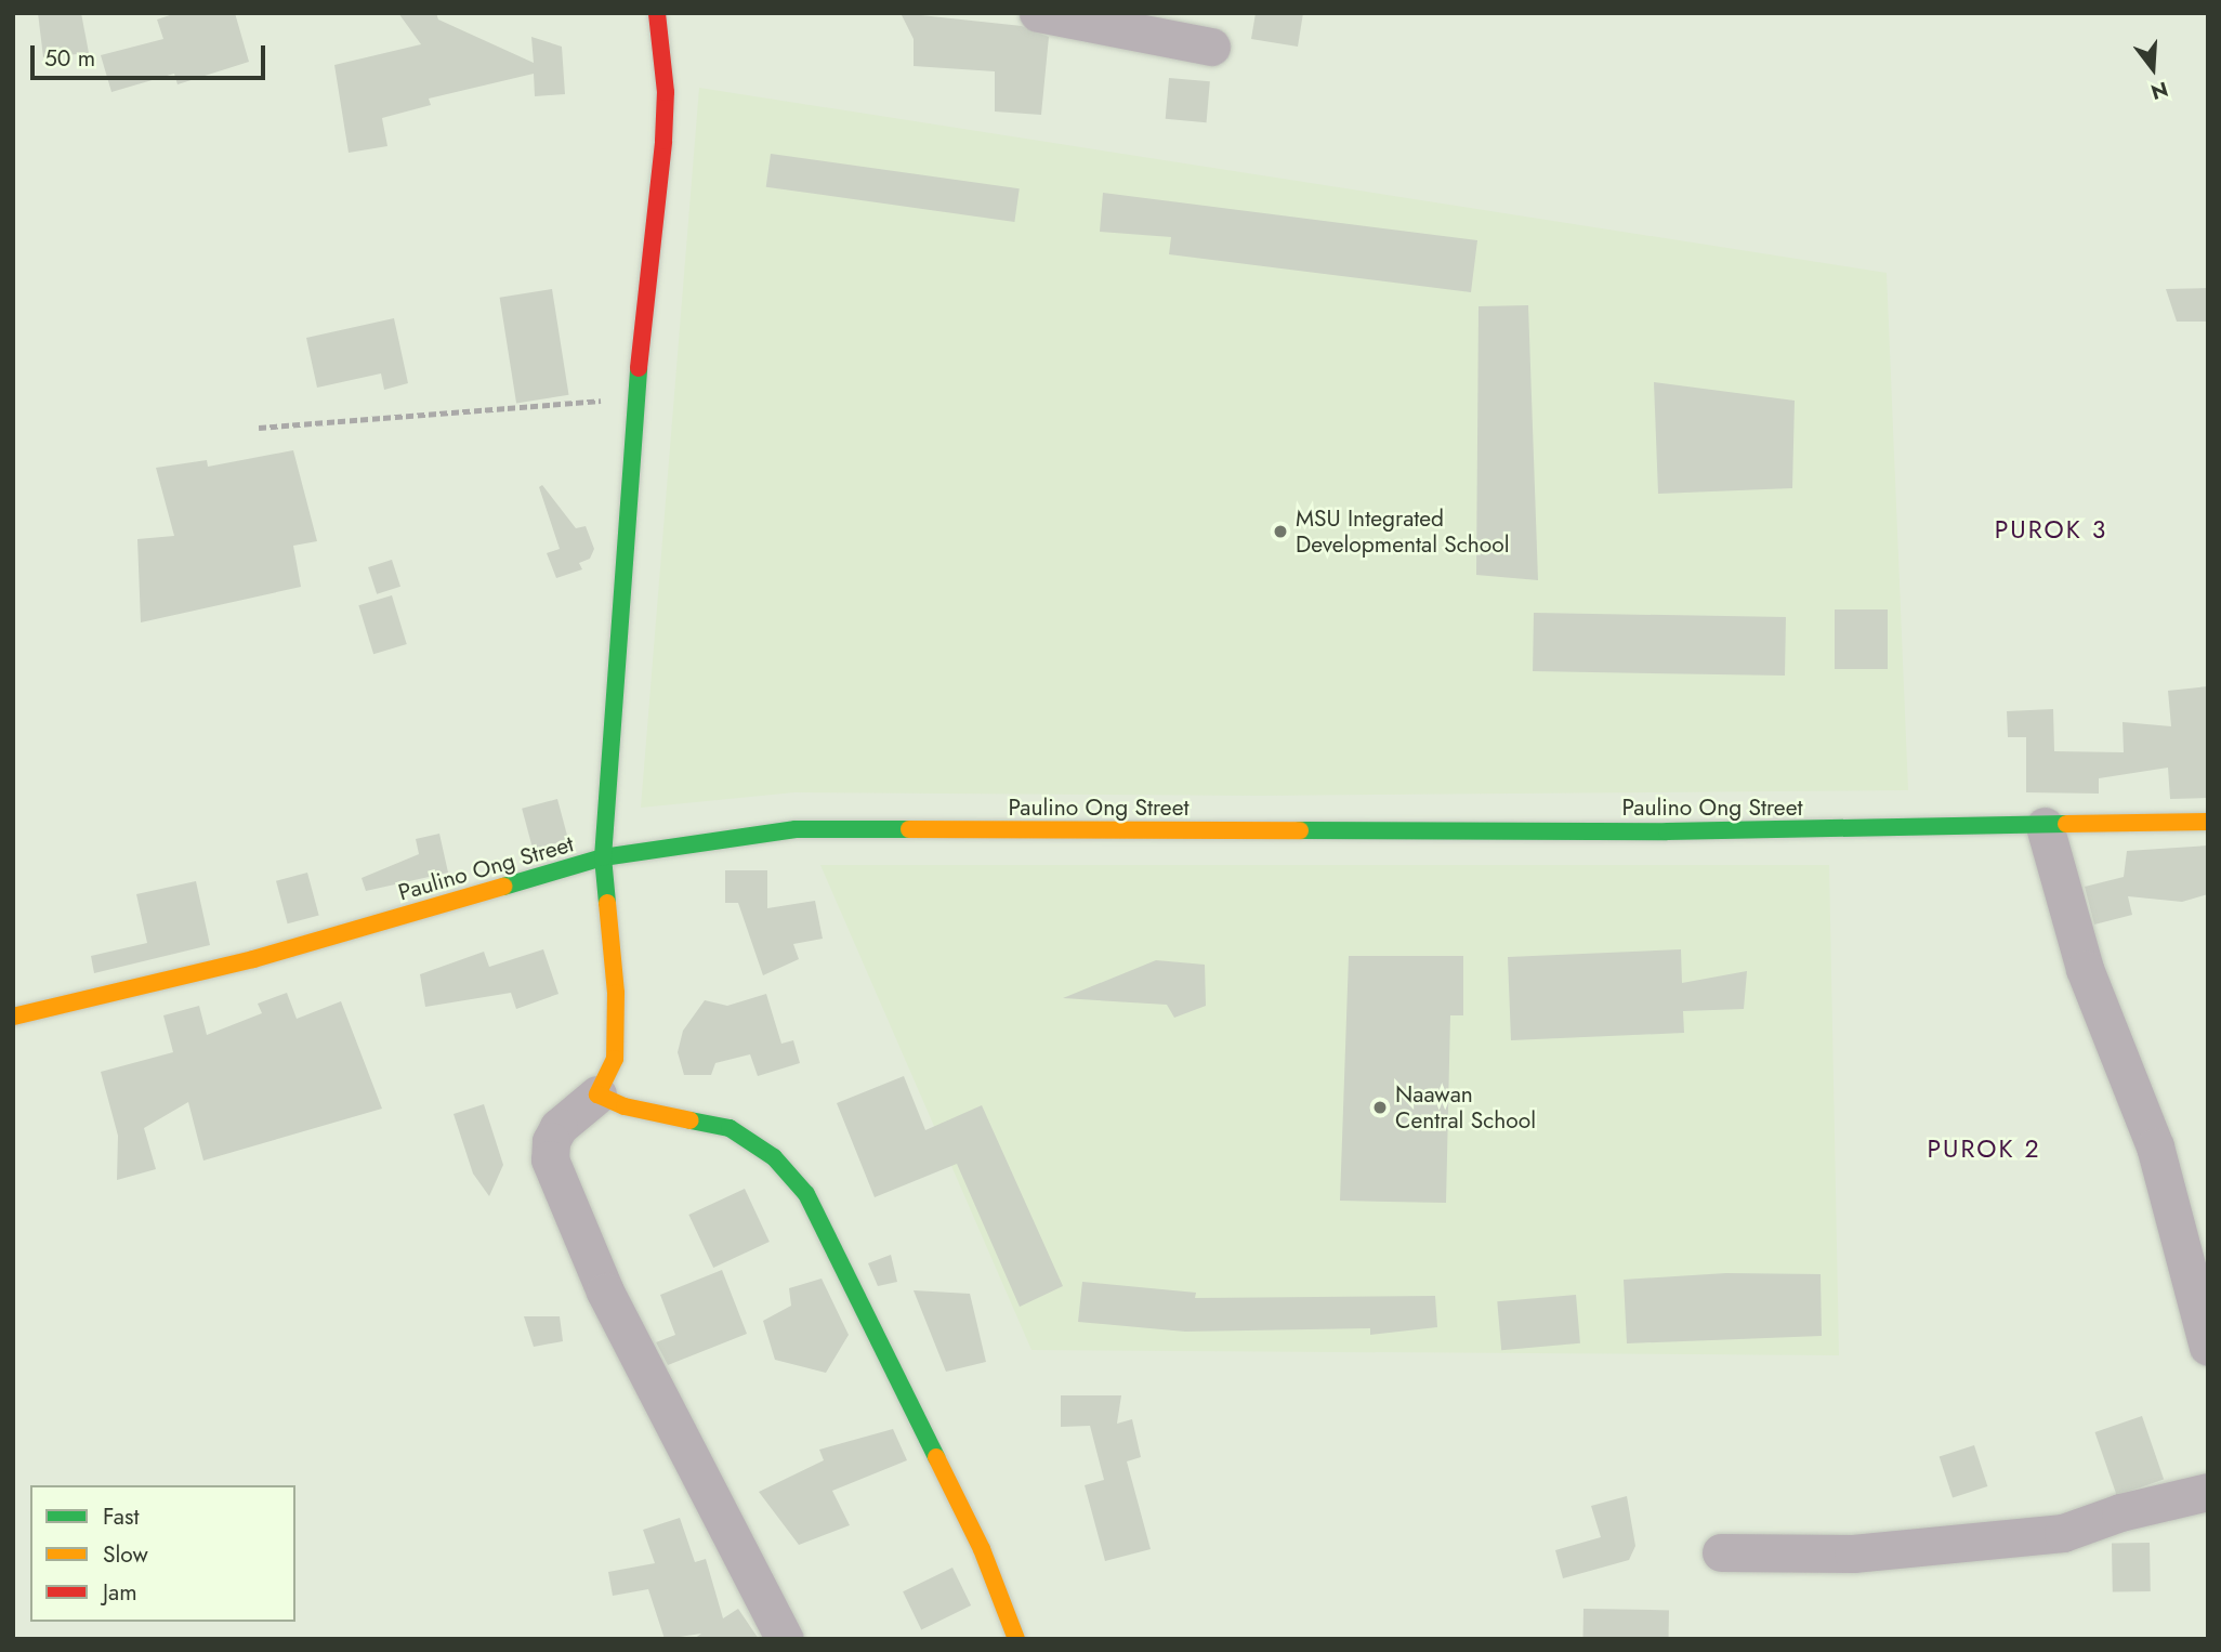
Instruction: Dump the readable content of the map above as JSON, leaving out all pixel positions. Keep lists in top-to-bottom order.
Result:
{
  "streets": {
    "street": ["Paulino Ong Street"]
  },
  "districts": ["PUROK 3", "PUROK 2"],
  "places": ["MSU Integrated Developmental School", "Naawan Central School"],
  "legend": ["Fast", "Slow", "Jam"],
  "scale_bar": "50 m",
  "north": "bottom"
}
